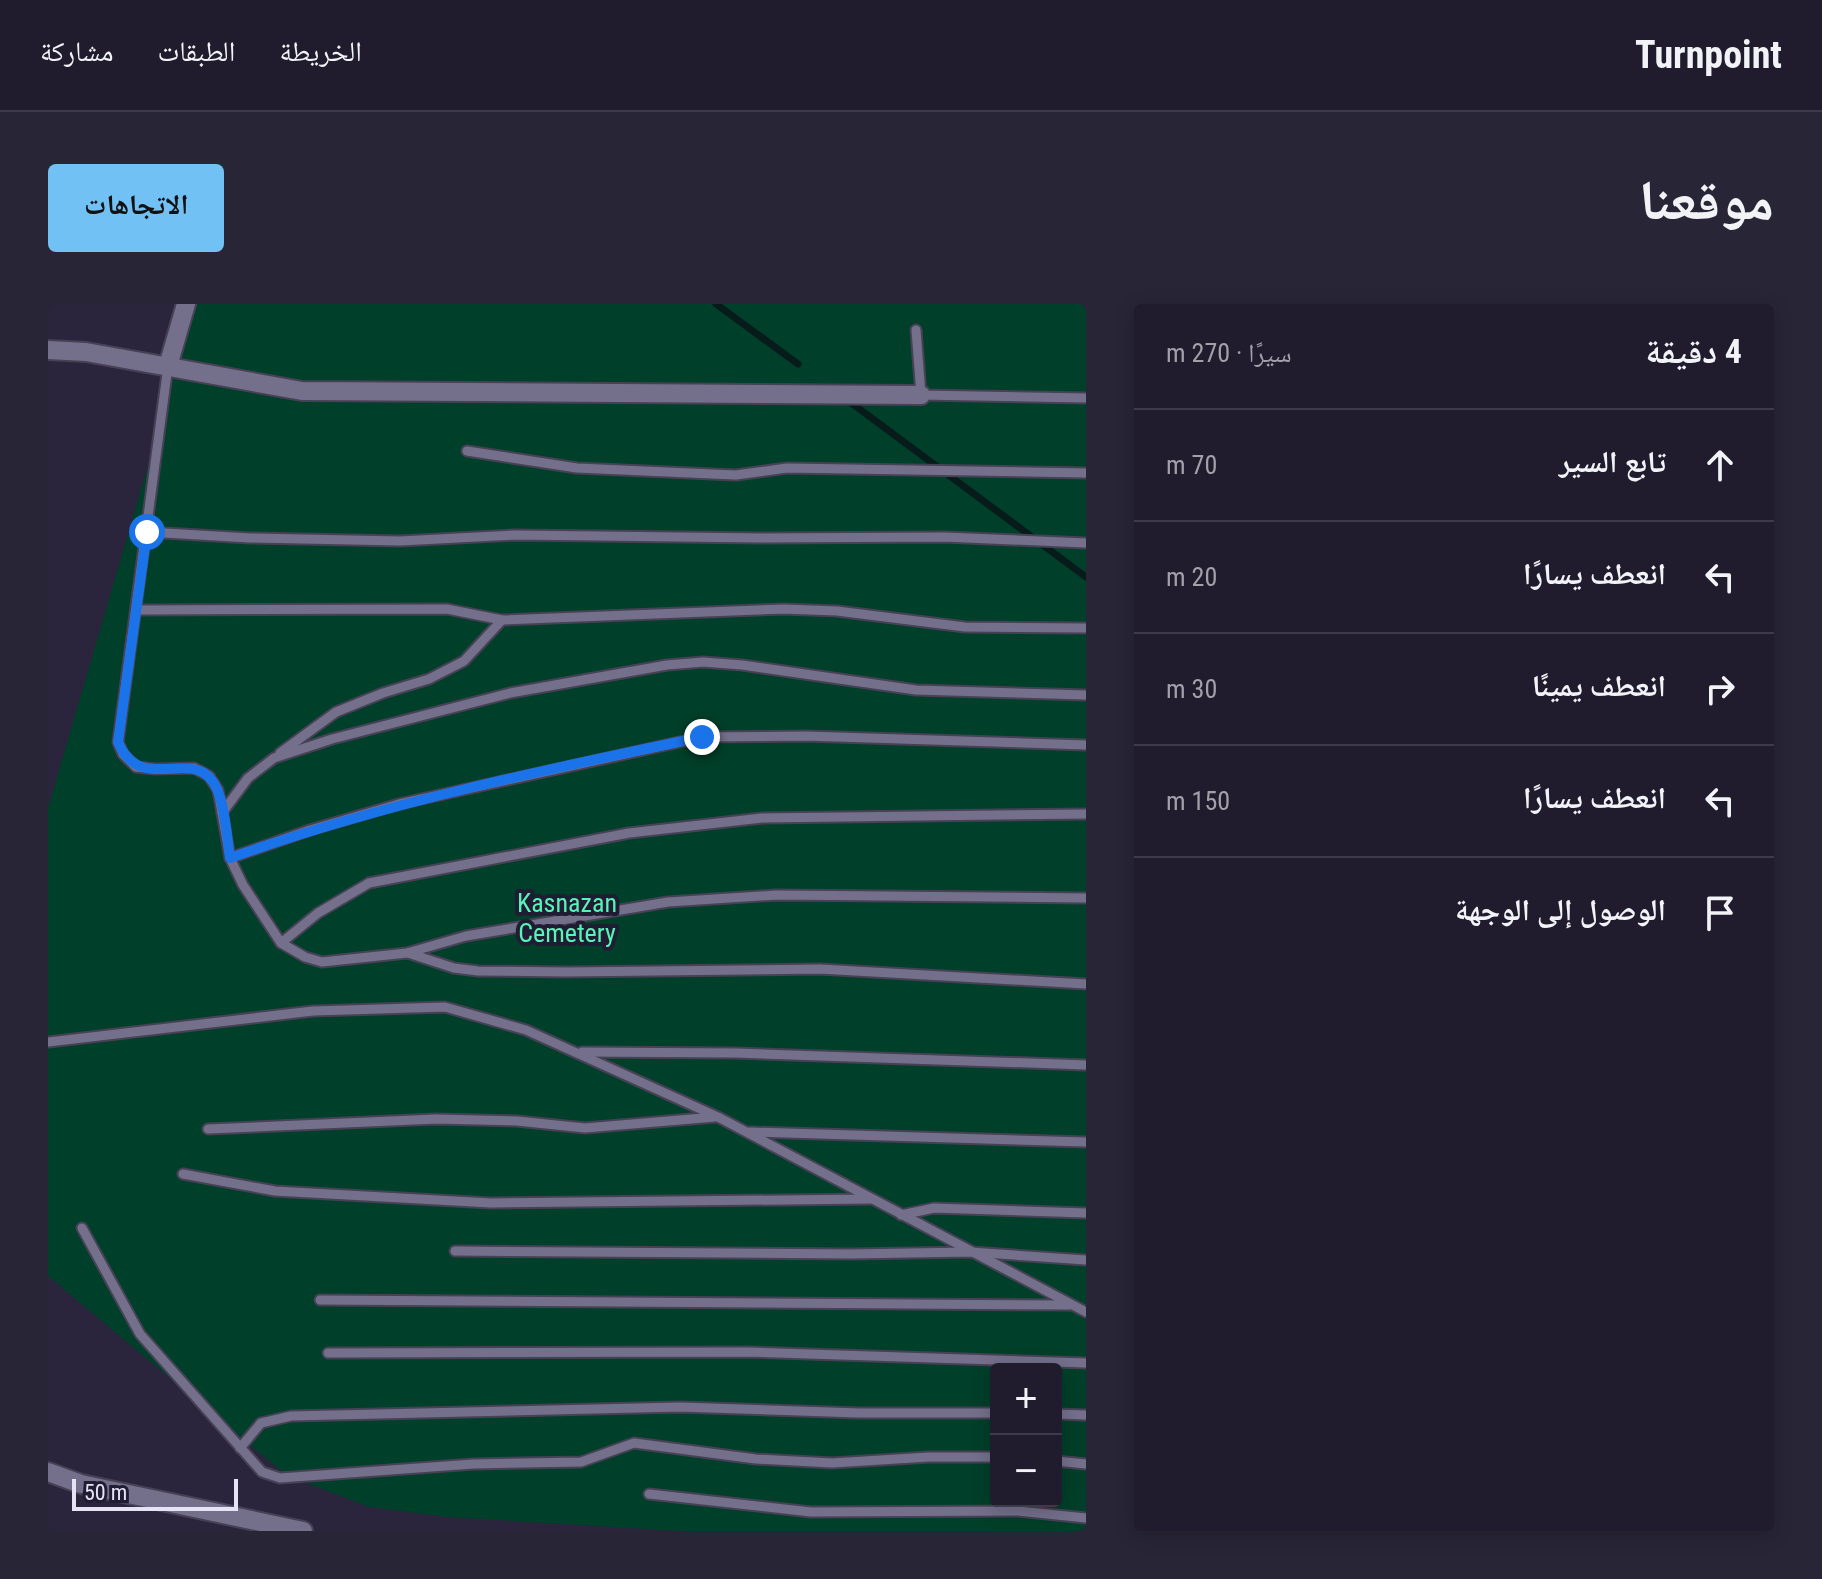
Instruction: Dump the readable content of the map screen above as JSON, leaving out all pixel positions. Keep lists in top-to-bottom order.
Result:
{
  "parks": ["Kasnazan Cemetery"],
  "scale_bar": "50 m",
  "page": {
    "header": "Turnpoint",
    "nav": ["الخريطة", "الطبقات", "مشاركة"],
    "title": "موقعنا",
    "buttons": "الاتجاهات",
    "heading": ["4 دقيقة", "سيرًا · 270 m"],
    "list": [
      ["تابع السير", "70 m"],
      ["انعطف يسارًا", "20 m"],
      ["انعطف يمينًا", "30 m"],
      ["انعطف يسارًا", "150 m"],
      "الوصول إلى الوجهة"
    ],
    "map_buttons": ["+", "−"],
    "scale": "50 m"
  }
}
